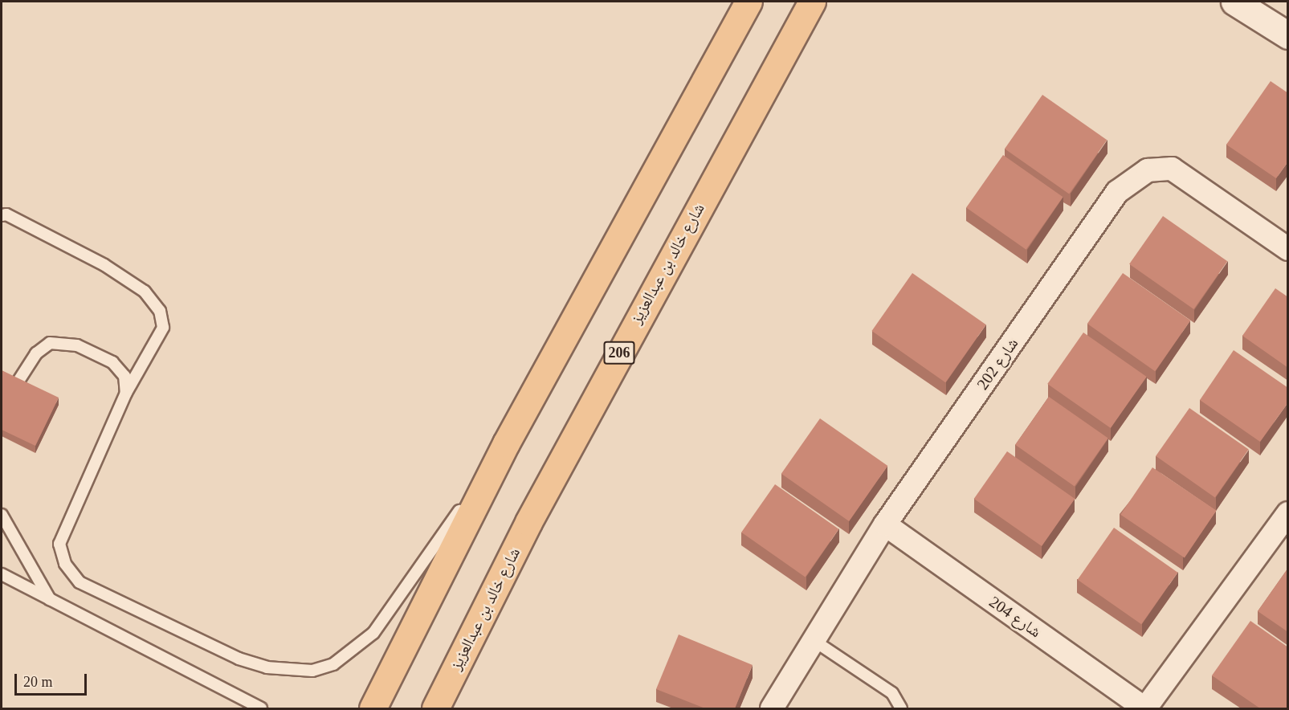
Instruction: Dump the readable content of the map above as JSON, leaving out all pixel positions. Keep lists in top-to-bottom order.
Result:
{
  "streets": {
    "main road": ["شارع خالد بن عبدالعزيز", "206"],
    "street": ["شارع 202", "شارع 204"]
  },
  "crossings": [
    ["شارع 202", "شارع 204"]
  ],
  "scale_bar": "20 m"
}
